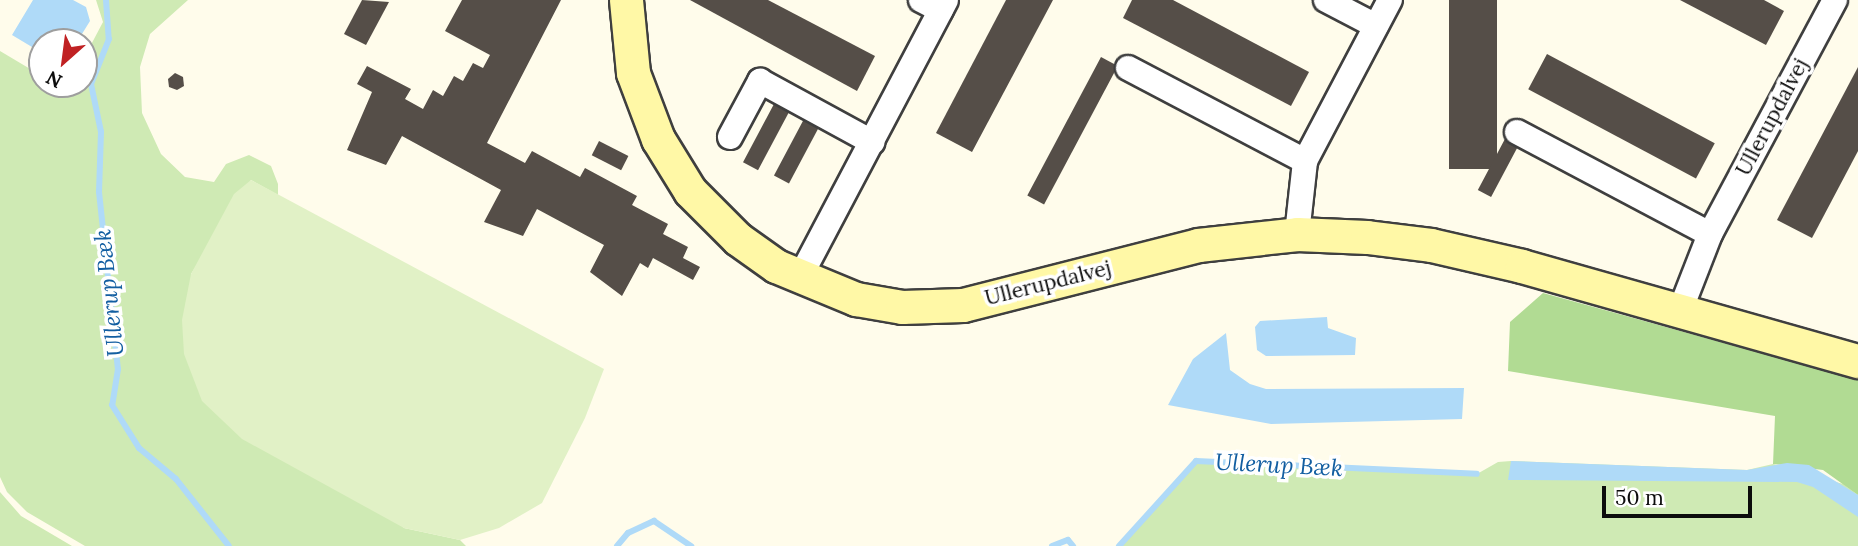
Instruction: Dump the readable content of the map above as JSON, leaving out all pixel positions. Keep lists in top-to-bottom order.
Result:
{
  "streets": {
    "street": ["Ullerupdalvej"]
  },
  "water": ["Ullerup Bæk"],
  "scale_bar": "50 m",
  "north": "bottom left"
}
